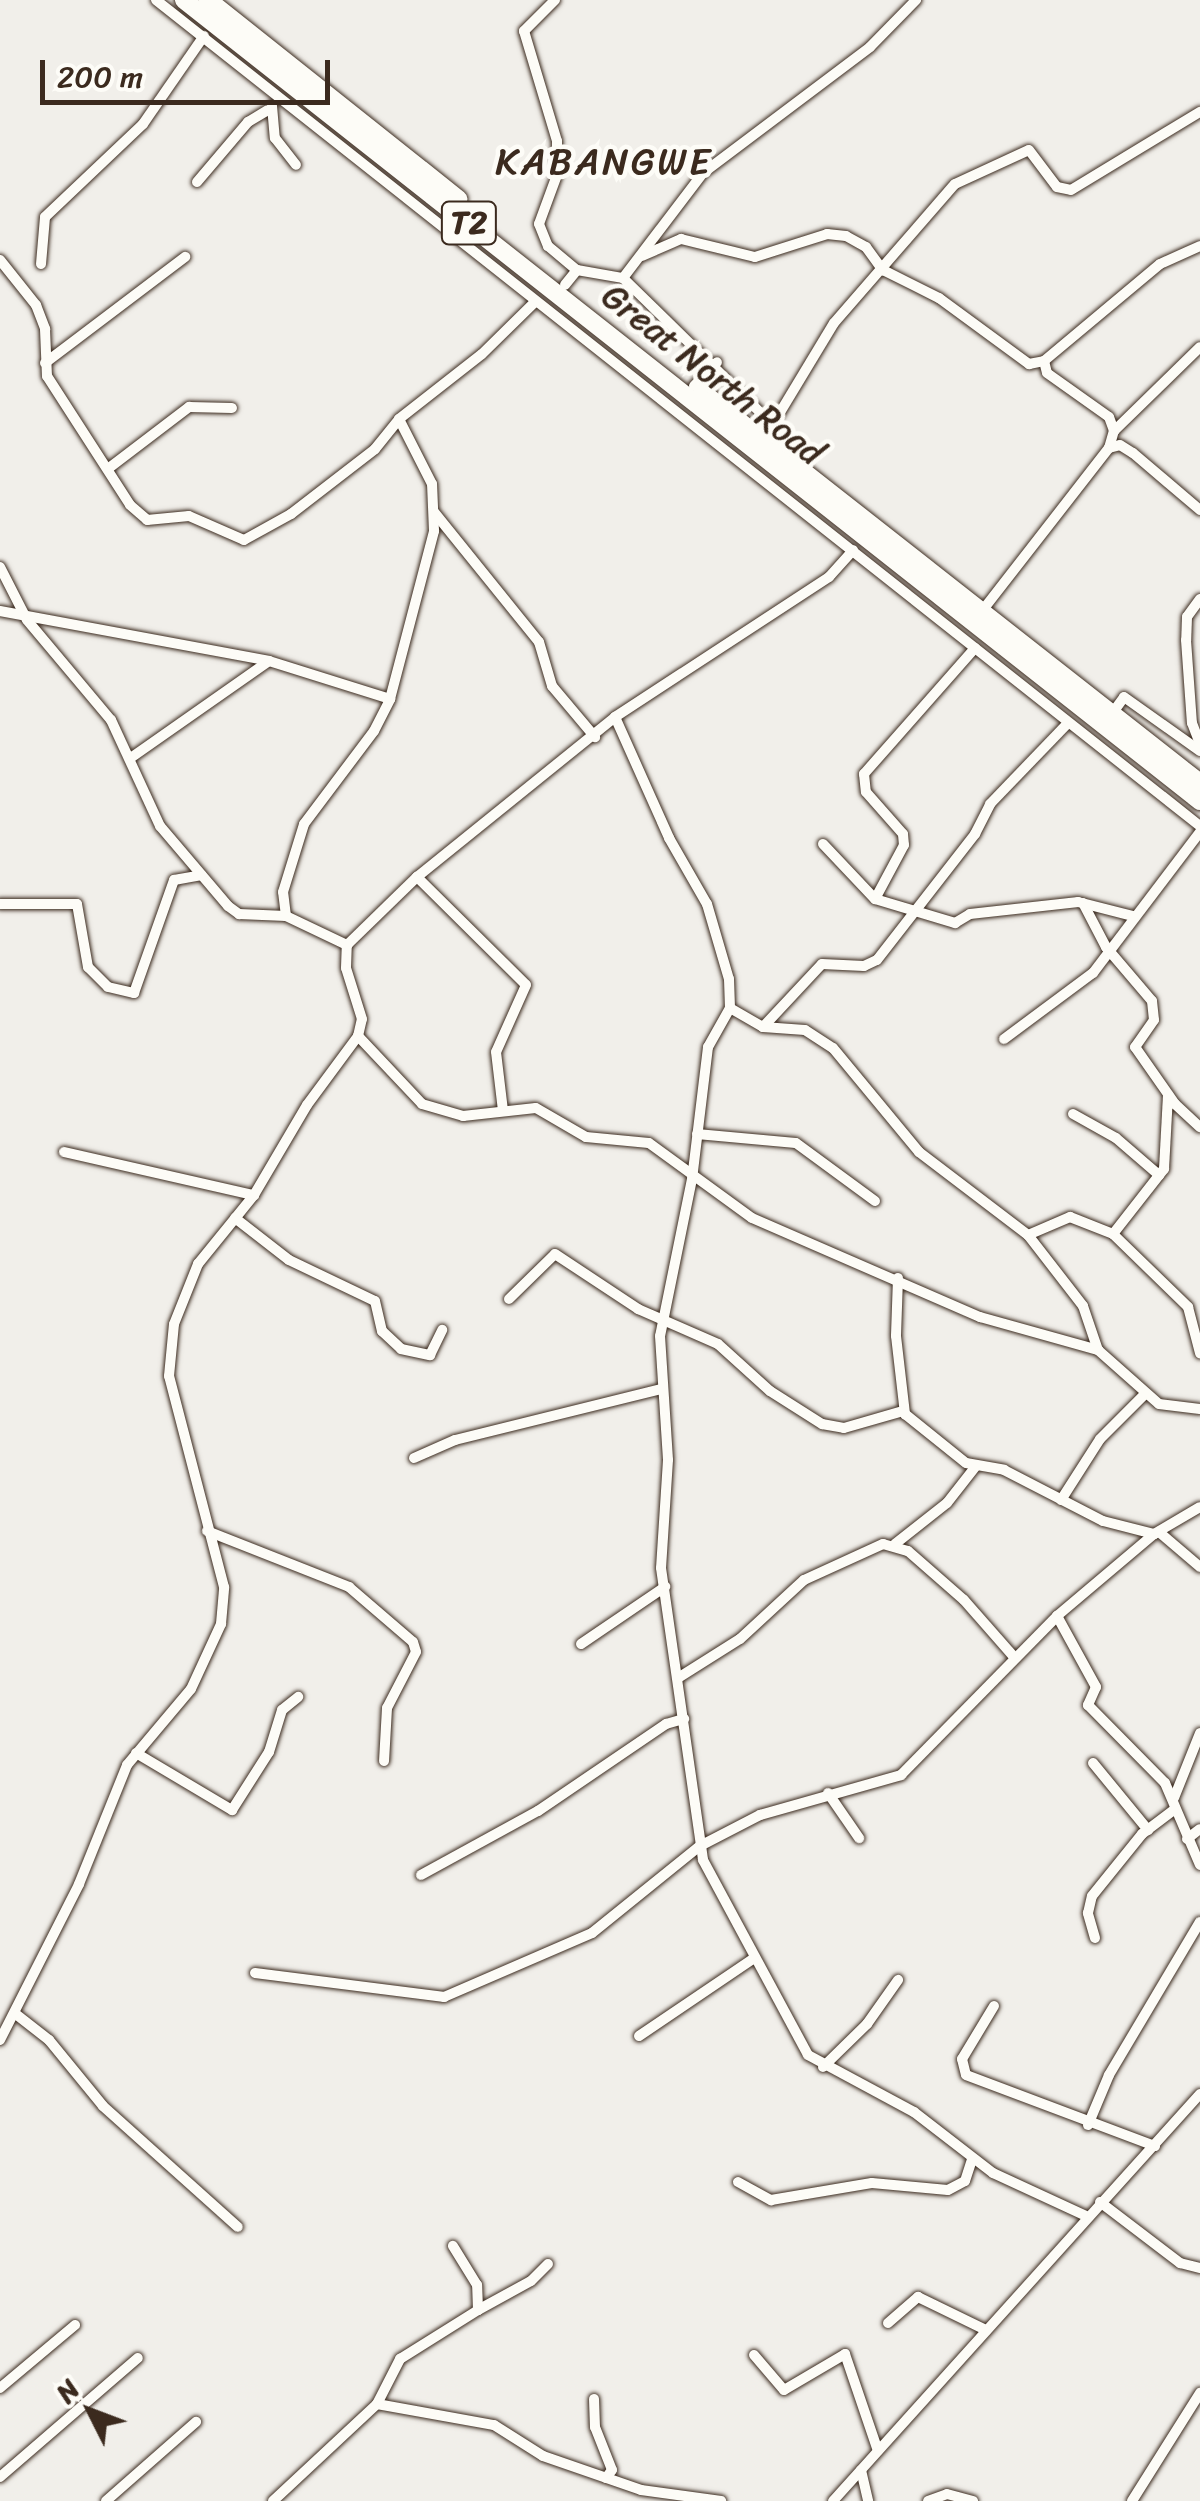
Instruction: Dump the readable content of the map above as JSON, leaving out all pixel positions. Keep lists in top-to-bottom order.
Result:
{
  "streets": {
    "main road": ["T2", "Great North Road"]
  },
  "districts": ["KABANGWE"],
  "scale_bar": "200 m",
  "north": "top left"
}
